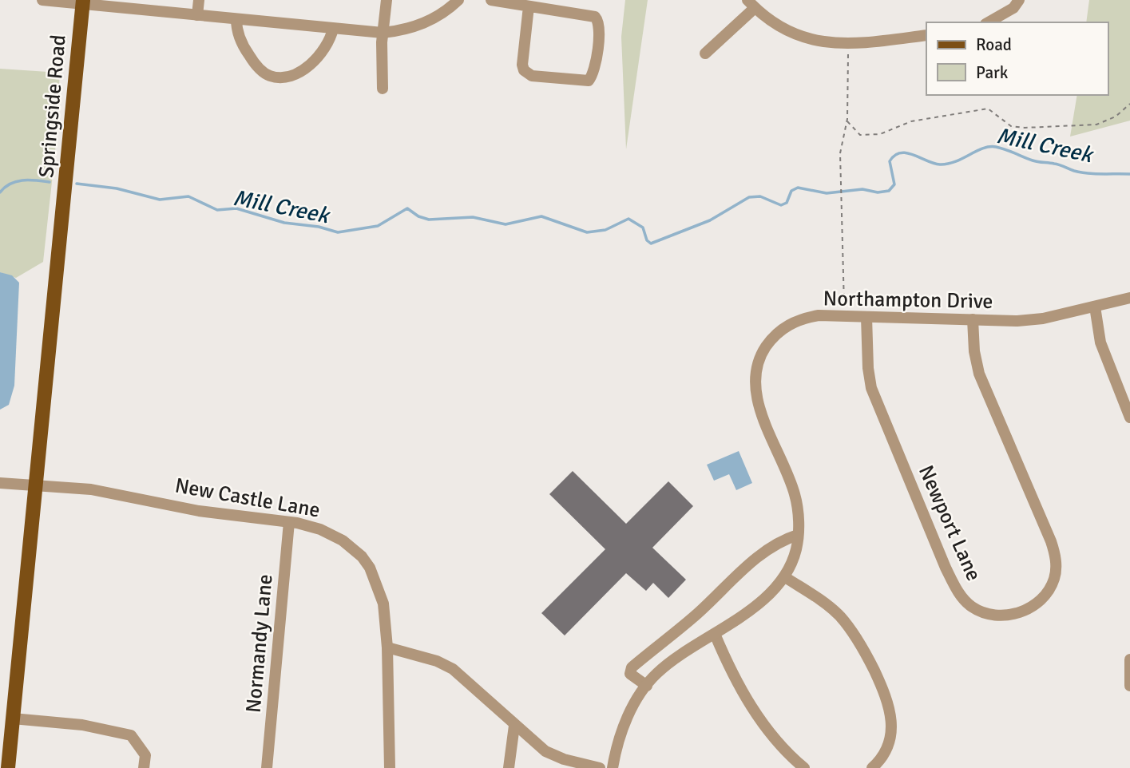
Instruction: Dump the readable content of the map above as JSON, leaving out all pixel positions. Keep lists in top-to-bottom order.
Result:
{
  "streets": {
    "main road": ["Springside Road"],
    "street": [
      "Northampton Drive",
      "New Castle Lane",
      "Newport Lane",
      "Normandy Lane"
    ]
  },
  "crossings": [
    ["Springside Road", "New Castle Lane"],
    ["Northampton Drive", "Newport Lane"],
    ["New Castle Lane", "Normandy Lane"]
  ],
  "water": ["Mill Creek"],
  "legend": ["Road", "Park"]
}
